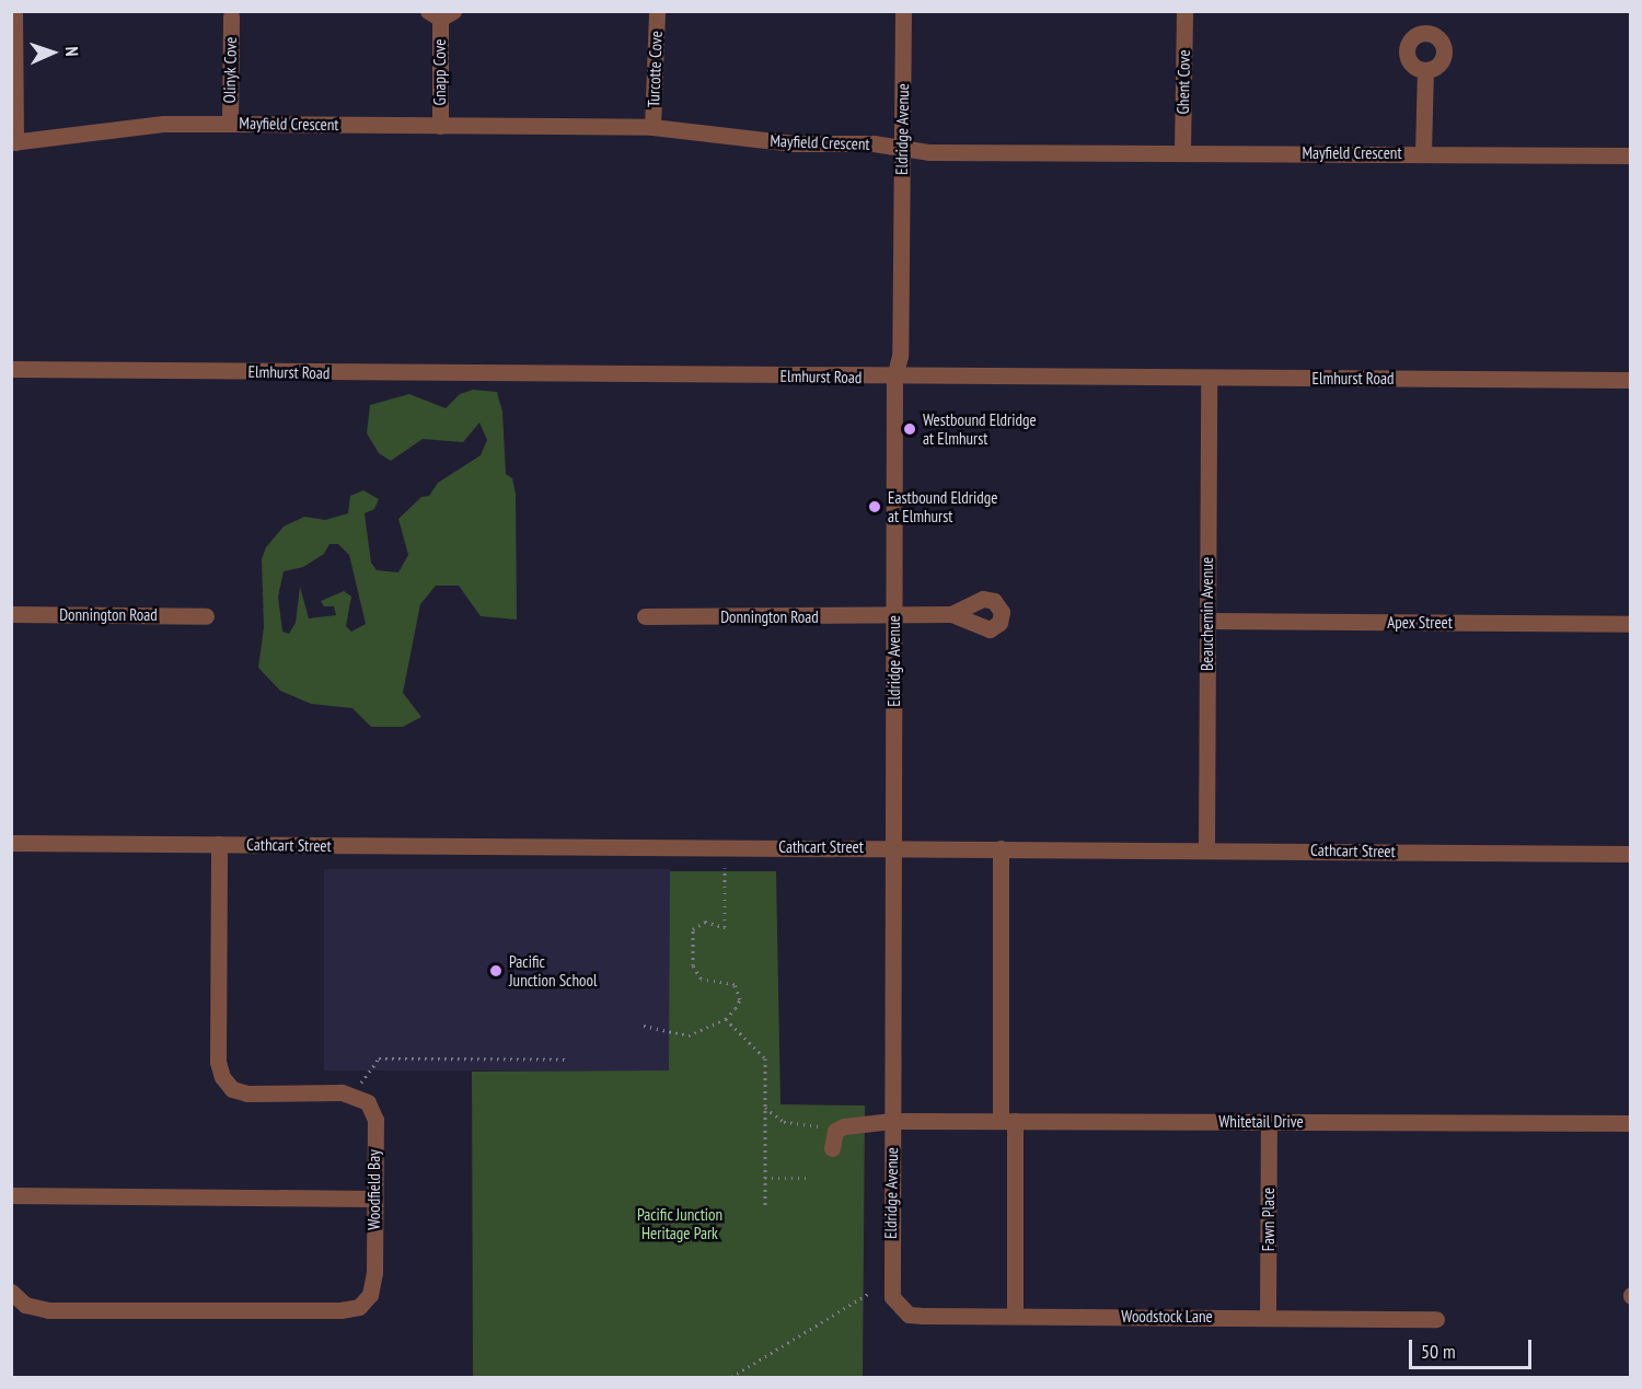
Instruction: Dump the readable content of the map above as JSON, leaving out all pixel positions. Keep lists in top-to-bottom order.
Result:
{
  "streets": {
    "street": [
      "Turcotte Cove",
      "Olinyk Cove",
      "Gnapp Cove",
      "Ghent Cove",
      "Mayfield Crescent",
      "Eldridge Avenue",
      "Elmhurst Road",
      "Beauchemin Avenue",
      "Donnington Road",
      "Apex Street",
      "Cathcart Street",
      "Whitetail Drive",
      "Woodfield Bay",
      "Fawn Place",
      "Woodstock Lane"
    ]
  },
  "crossings": [
    ["Turcotte Cove", "Mayfield Crescent"],
    ["Olinyk Cove", "Mayfield Crescent"],
    ["Gnapp Cove", "Mayfield Crescent"],
    ["Ghent Cove", "Mayfield Crescent"],
    ["Mayfield Crescent", "Eldridge Avenue"],
    ["Eldridge Avenue", "Elmhurst Road"],
    ["Eldridge Avenue", "Donnington Road"],
    ["Eldridge Avenue", "Cathcart Street"],
    ["Eldridge Avenue", "Whitetail Drive"],
    ["Eldridge Avenue", "Woodstock Lane"],
    ["Elmhurst Road", "Beauchemin Avenue"],
    ["Beauchemin Avenue", "Apex Street"],
    ["Beauchemin Avenue", "Cathcart Street"],
    ["Whitetail Drive", "Fawn Place"],
    ["Fawn Place", "Woodstock Lane"]
  ],
  "parks": ["Pacific Junction Heritage Park"],
  "places": ["Westbound Eldridge at Elmhurst", "Eastbound Eldridge at Elmhurst", "Pacific Junction School"],
  "scale_bar": "50 m",
  "north": "right"
}
